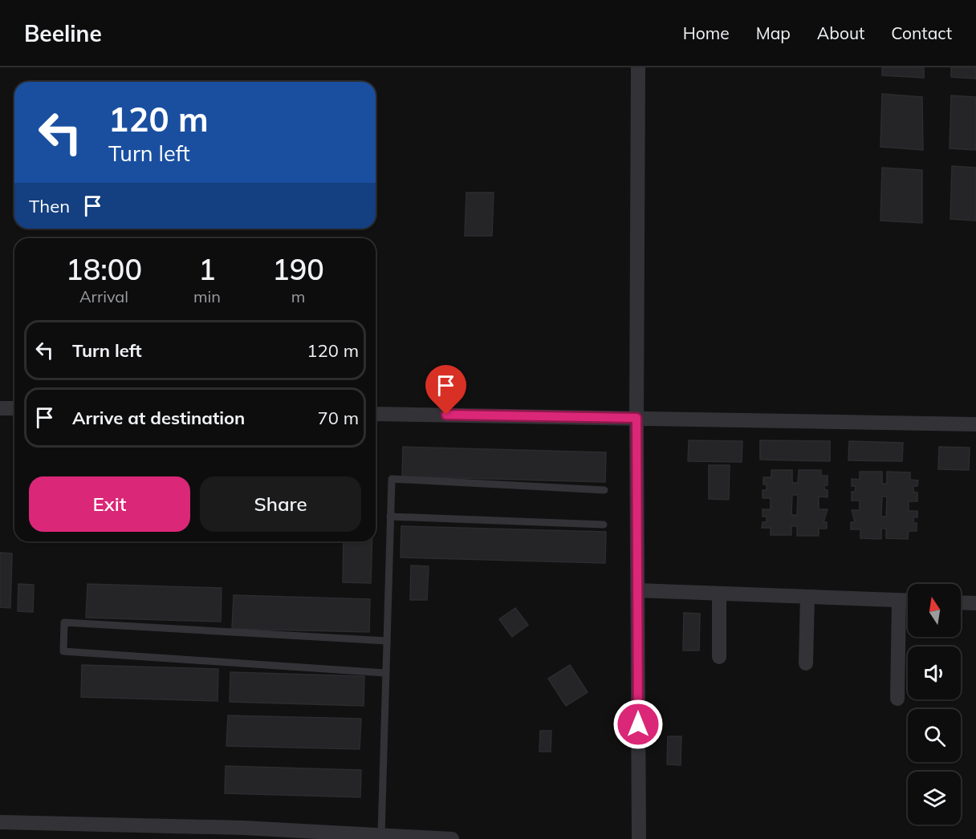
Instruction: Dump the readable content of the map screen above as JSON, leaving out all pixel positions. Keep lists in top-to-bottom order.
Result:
{
  "north": "top",
  "page": {
    "header": "Beeline",
    "nav": [
      "Home",
      "Map",
      "About",
      "Contact"
    ],
    "turn": ["120 m", "Turn left"],
    "then": "Then",
    "eta": [
      "18:00",
      "Arrival",
      "1",
      "min",
      "190",
      "m"
    ],
    "list": [
      {
        "name": "Turn left",
        "value": "120 m"
      },
      {
        "name": "Arrive at destination",
        "value": "70 m"
      }
    ],
    "buttons": ["Exit", "Share"]
  }
}
